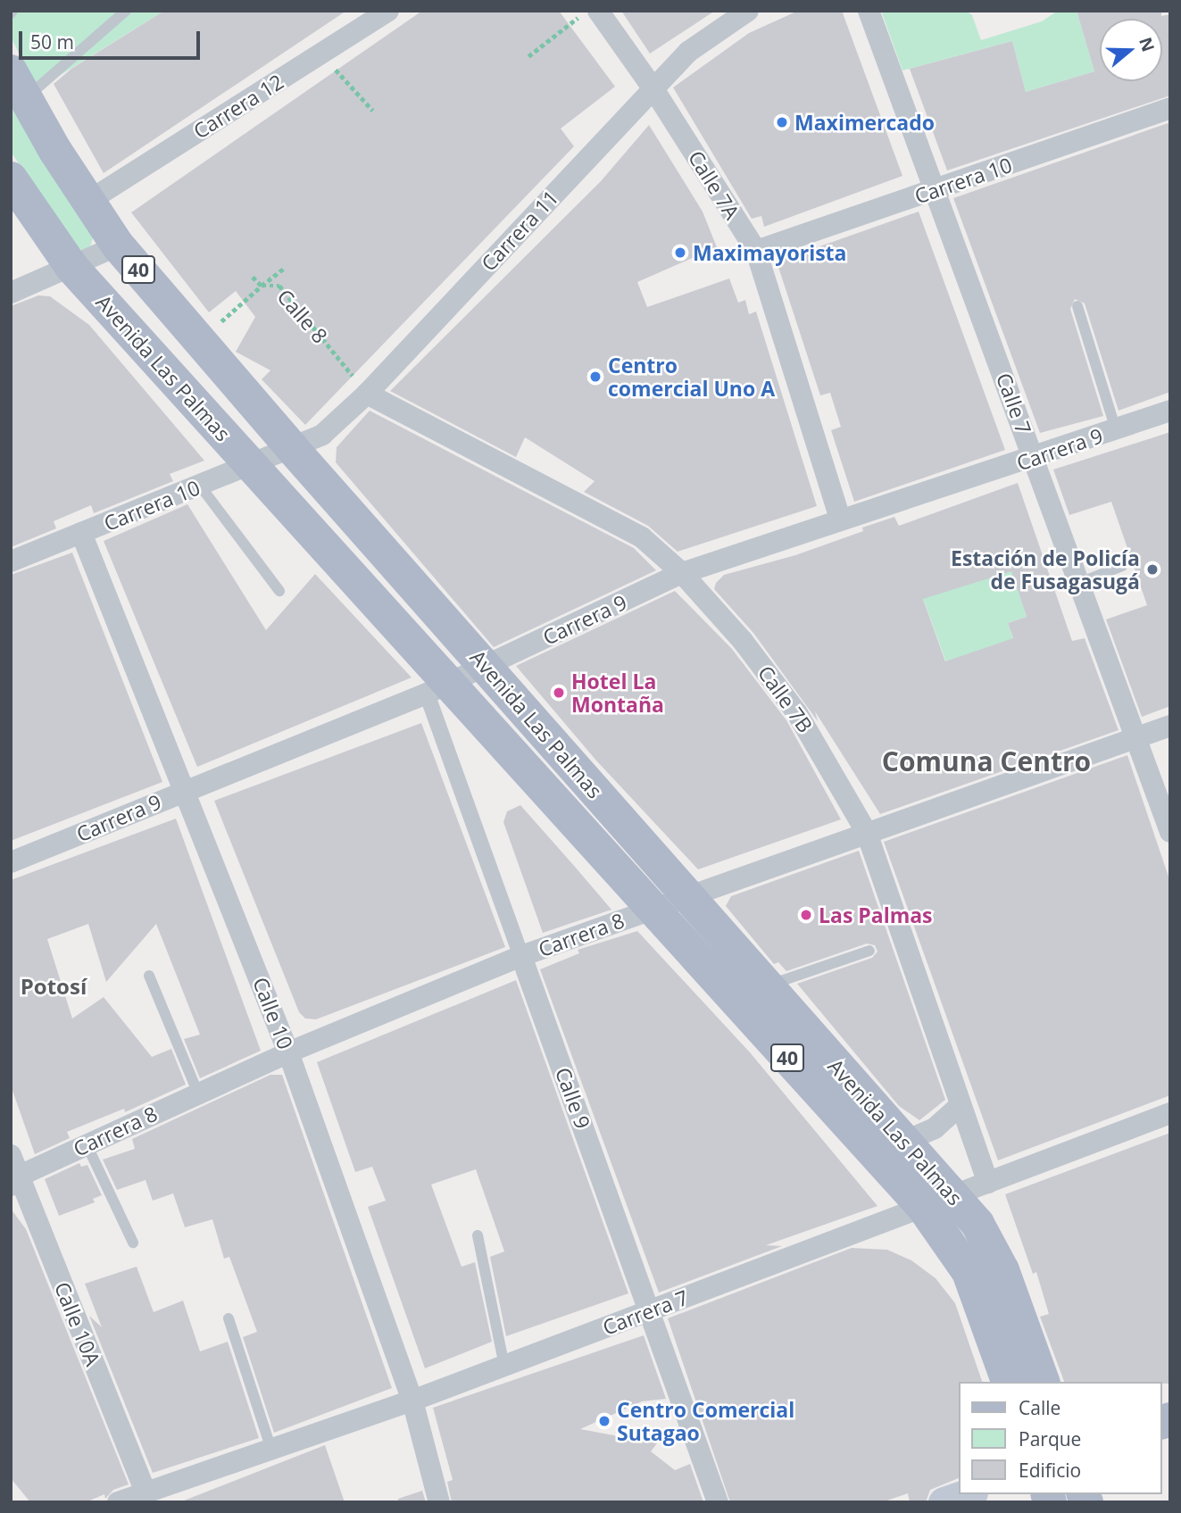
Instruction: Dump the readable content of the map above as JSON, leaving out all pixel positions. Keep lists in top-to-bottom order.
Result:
{
  "streets": {
    "main road": ["40", "Avenida Las Palmas"],
    "street": [
      "Carrera 12",
      "Carrera 10",
      "Calle 7A",
      "Carrera 11",
      "Calle 7",
      "Carrera 9",
      "Calle 7B",
      "Carrera 8",
      "Calle 10",
      "Calle 9",
      "Carrera 7",
      "Calle 10A"
    ],
    "path": ["Calle 8"]
  },
  "crossings": [
    ["Carrera 12", "Avenida Las Palmas"],
    ["Carrera 10", "Calle 7A"],
    ["Carrera 10", "Carrera 11"],
    ["Carrera 10", "Avenida Las Palmas"],
    ["Carrera 10", "Calle 7"],
    ["Carrera 10", "Calle 10"],
    ["Calle 7A", "Carrera 11"],
    ["Calle 7A", "Carrera 9"],
    ["Carrera 11", "Calle 8"],
    ["Carrera 11", "Avenida Las Palmas"],
    ["Carrera 11", "Calle 7B"],
    ["Calle 8", "Avenida Las Palmas"],
    ["Calle 8", "Calle 7B"],
    ["Avenida Las Palmas", "Carrera 9"],
    ["Avenida Las Palmas", "Carrera 8"],
    ["Avenida Las Palmas", "Calle 9"],
    ["Avenida Las Palmas", "Carrera 7"],
    ["Calle 7", "Carrera 9"],
    ["Calle 7", "Carrera 8"],
    ["Carrera 9", "Calle 7B"],
    ["Carrera 9", "Calle 10"],
    ["Carrera 9", "Calle 9"],
    ["Calle 7B", "Carrera 8"],
    ["Calle 7B", "Carrera 7"],
    ["Carrera 8", "Calle 10"],
    ["Carrera 8", "Calle 9"],
    ["Carrera 8", "Calle 10A"],
    ["Calle 10", "Carrera 7"],
    ["Calle 9", "Carrera 7"],
    ["Carrera 7", "Calle 10A"]
  ],
  "districts": ["Comuna Centro", "Potosí"],
  "places": [
    "Maximercado",
    "Maximayorista",
    "Centro comercial Uno A",
    "Estación de Policía de Fusagasugá",
    "Hotel La Montaña",
    "Las Palmas",
    "Centro Comercial Sutagao"
  ],
  "legend": ["Calle", "Parque", "Edificio"],
  "scale_bar": "50 m",
  "north": "right"
}
